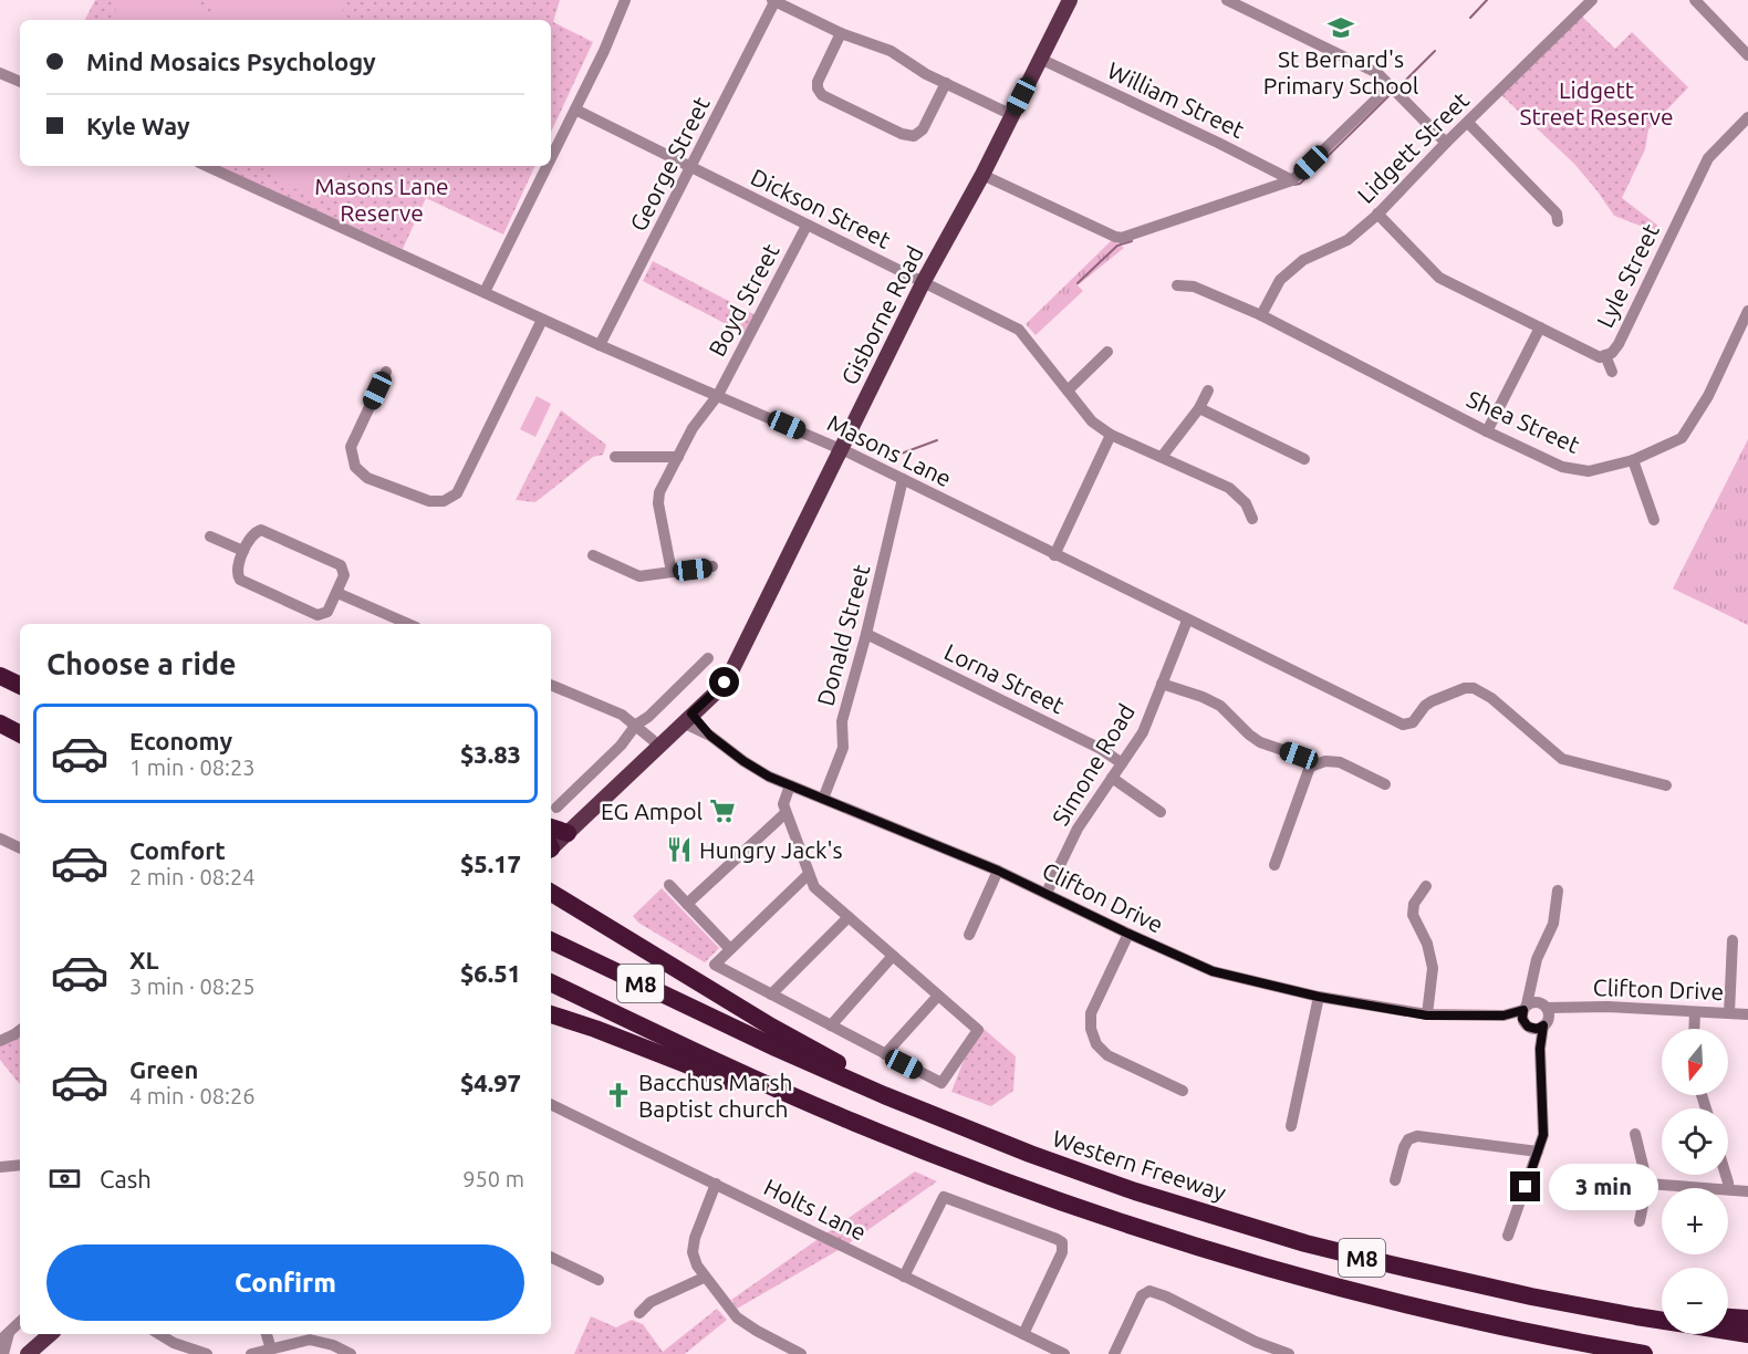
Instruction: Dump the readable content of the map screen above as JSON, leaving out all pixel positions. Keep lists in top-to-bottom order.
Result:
{
  "streets": {
    "highway": ["M8", "Western Freeway"],
    "main road": ["Gisborne Road"],
    "street": [
      "William Street",
      "Lidgett Street",
      "George Street",
      "Dickson Street",
      "Lyle Street",
      "Boyd Street",
      "Shea Street",
      "Masons Lane",
      "Donald Street",
      "Lorna Street",
      "Simone Road",
      "Clifton Drive",
      "Holts Lane"
    ]
  },
  "crossings": [
    ["William Street", "Gisborne Road"],
    ["Lidgett Street", "Lyle Street"],
    ["Lidgett Street", "Shea Street"],
    ["George Street", "Dickson Street"],
    ["George Street", "Masons Lane"],
    ["Dickson Street", "Boyd Street"],
    ["Dickson Street", "Gisborne Road"],
    ["Boyd Street", "Masons Lane"],
    ["Gisborne Road", "Masons Lane"],
    ["Gisborne Road", "Clifton Drive"],
    ["Masons Lane", "Donald Street"],
    ["Masons Lane", "Simone Road"],
    ["Donald Street", "Lorna Street"],
    ["Donald Street", "Clifton Drive"],
    ["Lorna Street", "Simone Road"],
    ["Simone Road", "Clifton Drive"]
  ],
  "parks": ["Lidgett Street Reserve", "Masons Lane Reserve"],
  "places": {
    "school or university": ["St Bernard's Primary School"],
    "supermarket": ["EG Ampol"],
    "restaurant": ["Hungry Jack's"],
    "church": ["Bacchus Marsh Baptist church"]
  },
  "north": "bottom",
  "page": {
    "banner": ["Mind Mosaics Psychology", "Kyle Way"],
    "heading": "Choose a ride",
    "list": [
      {
        "name": "Economy",
        "note": "1 min · 08:23",
        "value": "$3.83"
      },
      {
        "name": "Comfort",
        "note": "2 min · 08:24",
        "value": "$5.17"
      },
      {
        "name": "XL",
        "note": "3 min · 08:25",
        "value": "$6.51"
      },
      {
        "name": "Green",
        "note": "4 min · 08:26",
        "value": "$4.97"
      }
    ],
    "map_buttons": ["+", "−"],
    "pay": ["Cash", "950 m"],
    "bubble": "3 min",
    "buttons": "Confirm"
  }
}
